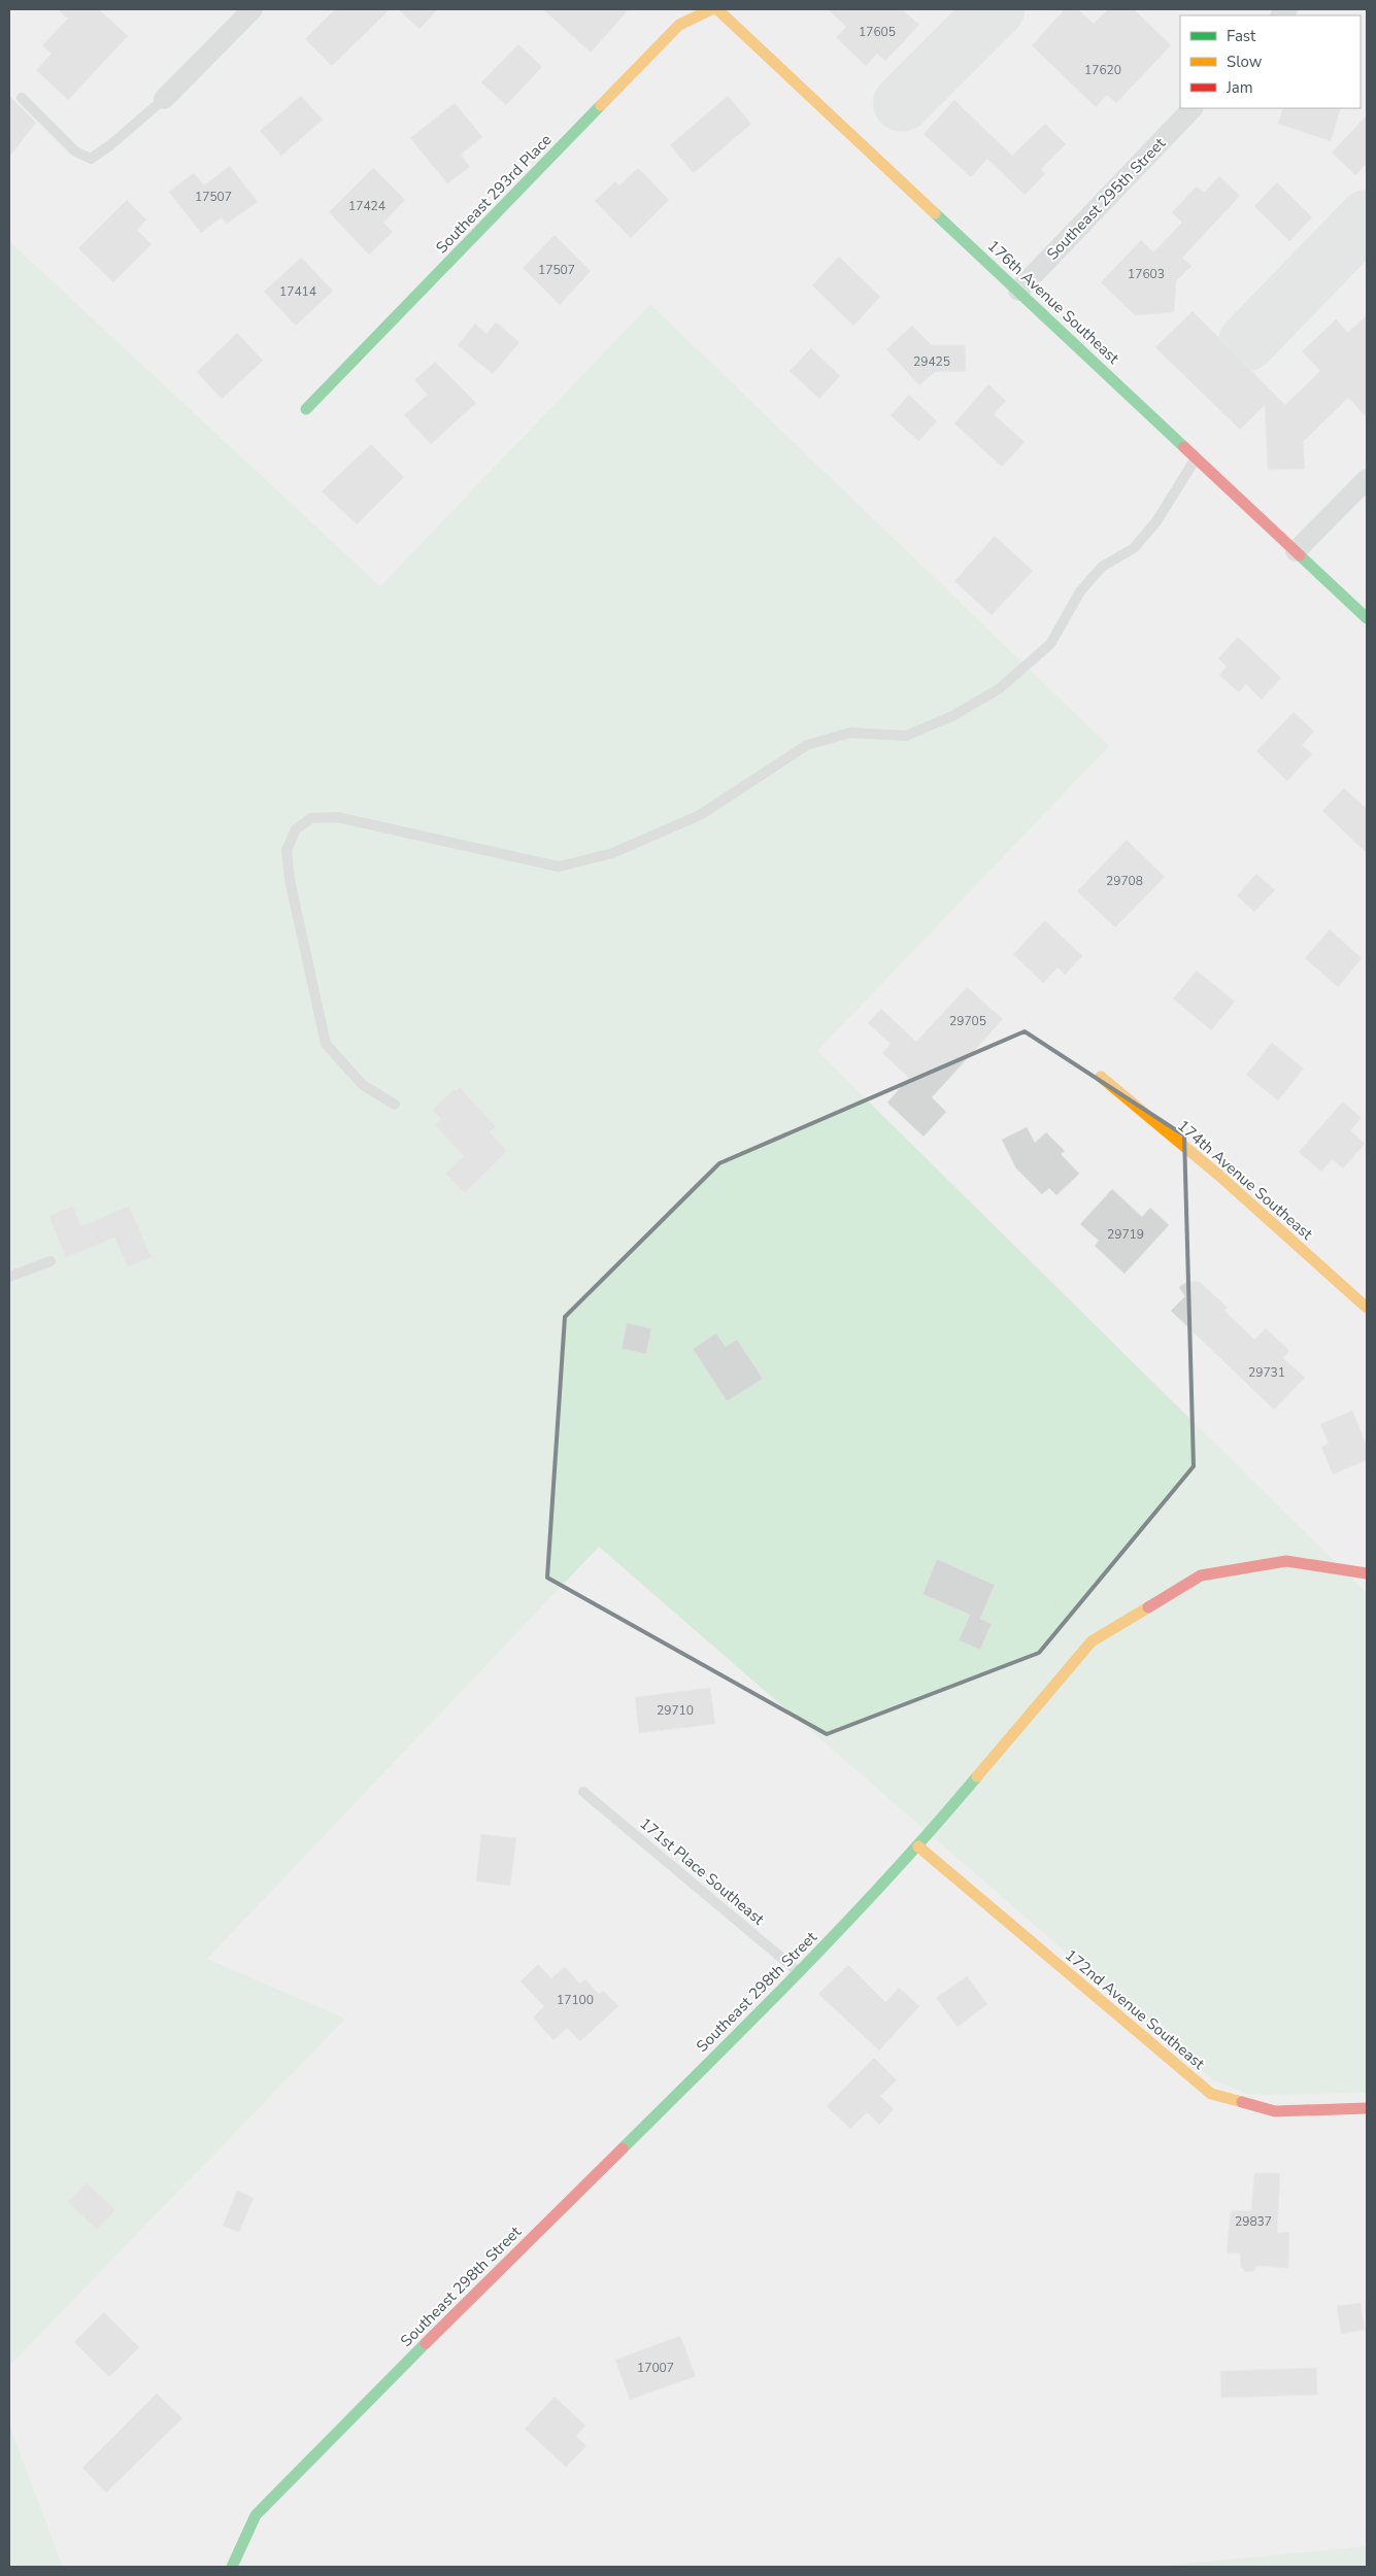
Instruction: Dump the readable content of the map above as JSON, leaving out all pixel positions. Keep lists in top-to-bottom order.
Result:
{
  "streets": {
    "street": [
      "Southeast 293rd Place",
      "Southeast 295th Street",
      "176th Avenue Southeast",
      "174th Avenue Southeast",
      "Southeast 298th Street",
      "172nd Avenue Southeast"
    ],
    "lane": ["171st Place Southeast"]
  },
  "crossings": [
    ["Southeast 295th Street", "176th Avenue Southeast"],
    ["171st Place Southeast", "Southeast 298th Street"],
    ["Southeast 298th Street", "172nd Avenue Southeast"]
  ],
  "house_numbers": [
    "17605",
    "17620",
    "17507",
    "17424",
    "17507",
    "17603",
    "17414",
    "29425",
    "29708",
    "29705",
    "29719",
    "29731",
    "29710",
    "17100",
    "29837",
    "17007"
  ],
  "legend": ["Fast", "Slow", "Jam"]
}
